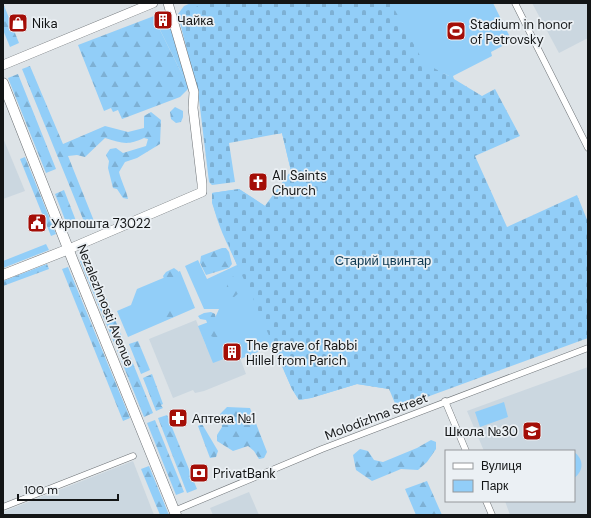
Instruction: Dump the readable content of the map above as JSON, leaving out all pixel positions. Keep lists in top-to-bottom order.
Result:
{
  "streets": {
    "main road": ["Nezalezhnosti Avenue"],
    "street": ["Molodizhna Street"]
  },
  "crossings": [
    ["Nezalezhnosti Avenue", "Molodizhna Street"]
  ],
  "parks": ["Старий цвинтар"],
  "places": {
    "building": ["Чайка", "The grave of Rabbi Hillel from Parich"],
    "shop": ["Nika"],
    "sports": ["Stadium in honor of Petrovsky"],
    "church": ["All Saints Church"],
    "public building": ["Укрпошта 73022"],
    "pharmacy": ["Аптека №1"],
    "school or university": ["Школа №30"],
    "bank": ["PrivatBank"]
  },
  "legend": ["Вулиця", "Парк"],
  "scale_bar": "100 m"
}
